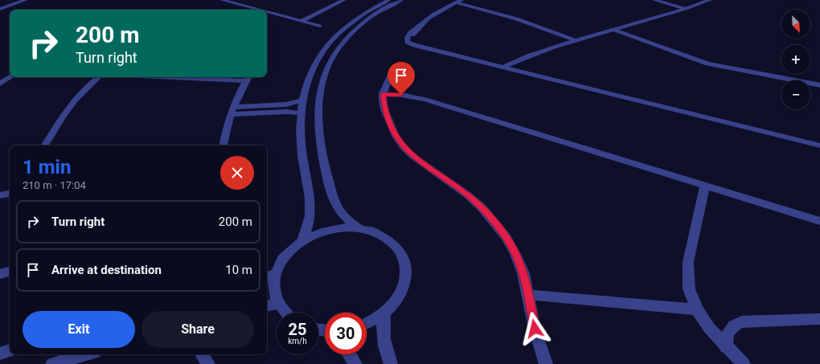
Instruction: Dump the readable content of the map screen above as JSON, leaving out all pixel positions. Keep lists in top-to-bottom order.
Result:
{
  "north": "bottom right",
  "page": {
    "map_buttons": ["+", "−"],
    "turn": ["200 m", "Turn right"],
    "heading": ["1 min", "210 m · 17:04"],
    "list": [
      {
        "name": "Turn right",
        "value": "200 m"
      },
      {
        "name": "Arrive at destination",
        "value": "10 m"
      }
    ],
    "buttons": ["Exit", "Share"],
    "speed": "25 km/h",
    "limit": "30"
  }
}
